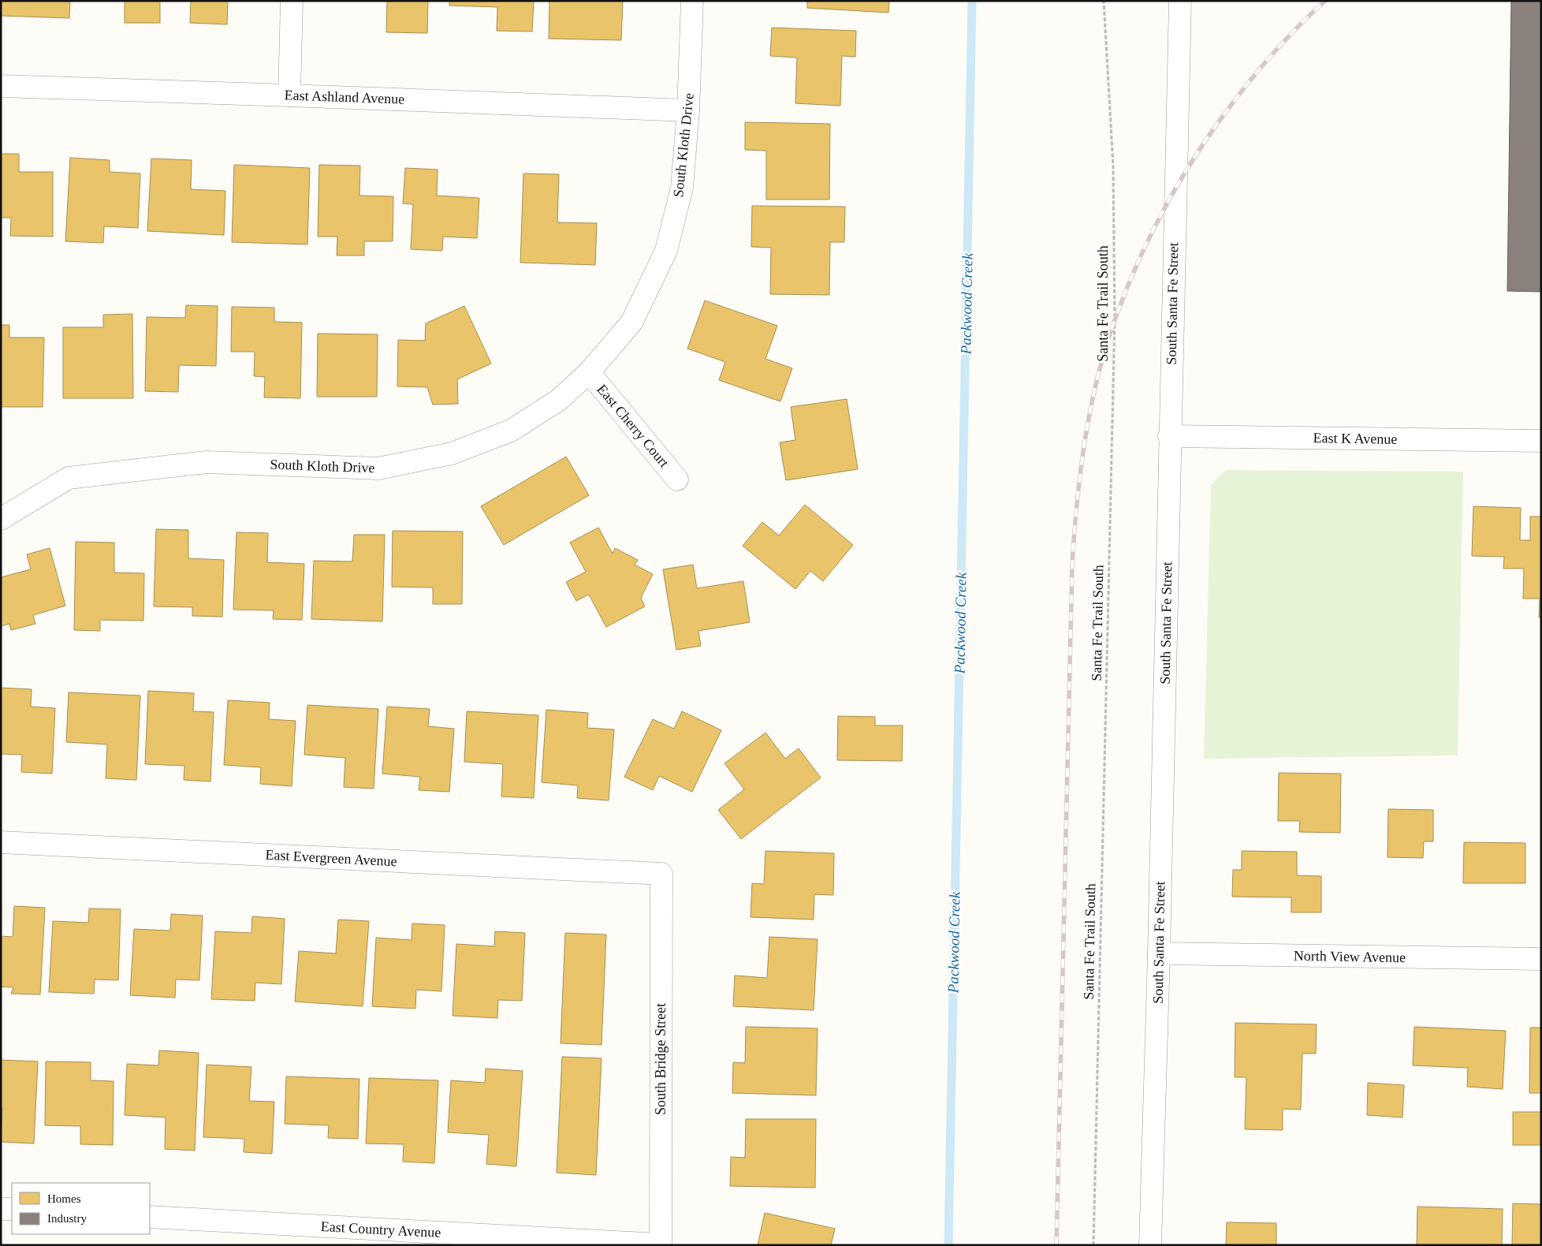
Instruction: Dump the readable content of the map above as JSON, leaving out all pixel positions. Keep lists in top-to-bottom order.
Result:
{
  "streets": {
    "street": [
      "East Ashland Avenue",
      "South Kloth Drive",
      "South Santa Fe Street",
      "East Cherry Court",
      "East K Avenue",
      "East Evergreen Avenue",
      "North View Avenue",
      "South Bridge Street",
      "East Country Avenue"
    ],
    "path": ["Santa Fe Trail South"]
  },
  "crossings": [
    ["East Ashland Avenue", "South Kloth Drive"],
    ["South Kloth Drive", "East Cherry Court"],
    ["South Santa Fe Street", "East K Avenue"],
    ["South Santa Fe Street", "North View Avenue"],
    ["East Evergreen Avenue", "South Bridge Street"],
    ["South Bridge Street", "East Country Avenue"]
  ],
  "water": ["Packwood Creek"],
  "legend": ["Homes", "Industry"]
}
